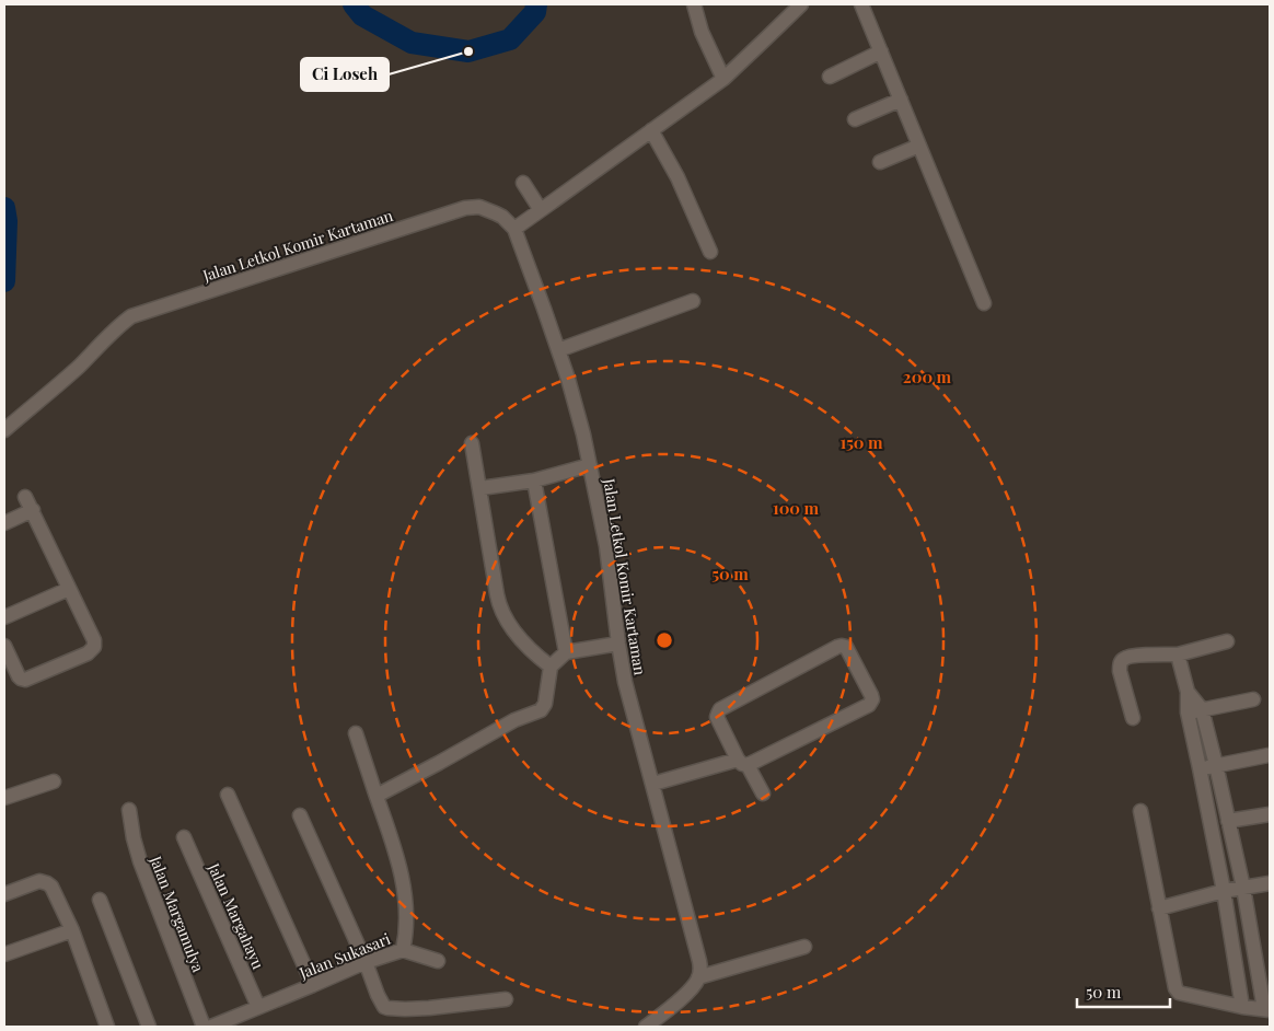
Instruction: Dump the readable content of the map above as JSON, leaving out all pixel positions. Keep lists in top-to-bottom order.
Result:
{
  "streets": {
    "street": [
      "Jalan Letkol Komir Kartaman",
      "Jalan Margamulya",
      "Jalan Margahayu",
      "Jalan Sukasari"
    ]
  },
  "crossings": [
    ["Jalan Margahayu", "Jalan Sukasari"]
  ],
  "places": ["Ci Loseh"],
  "scale_bar": "50 m",
  "rings": [
    "200 m",
    "150 m",
    "100 m",
    "50 m"
  ]
}
